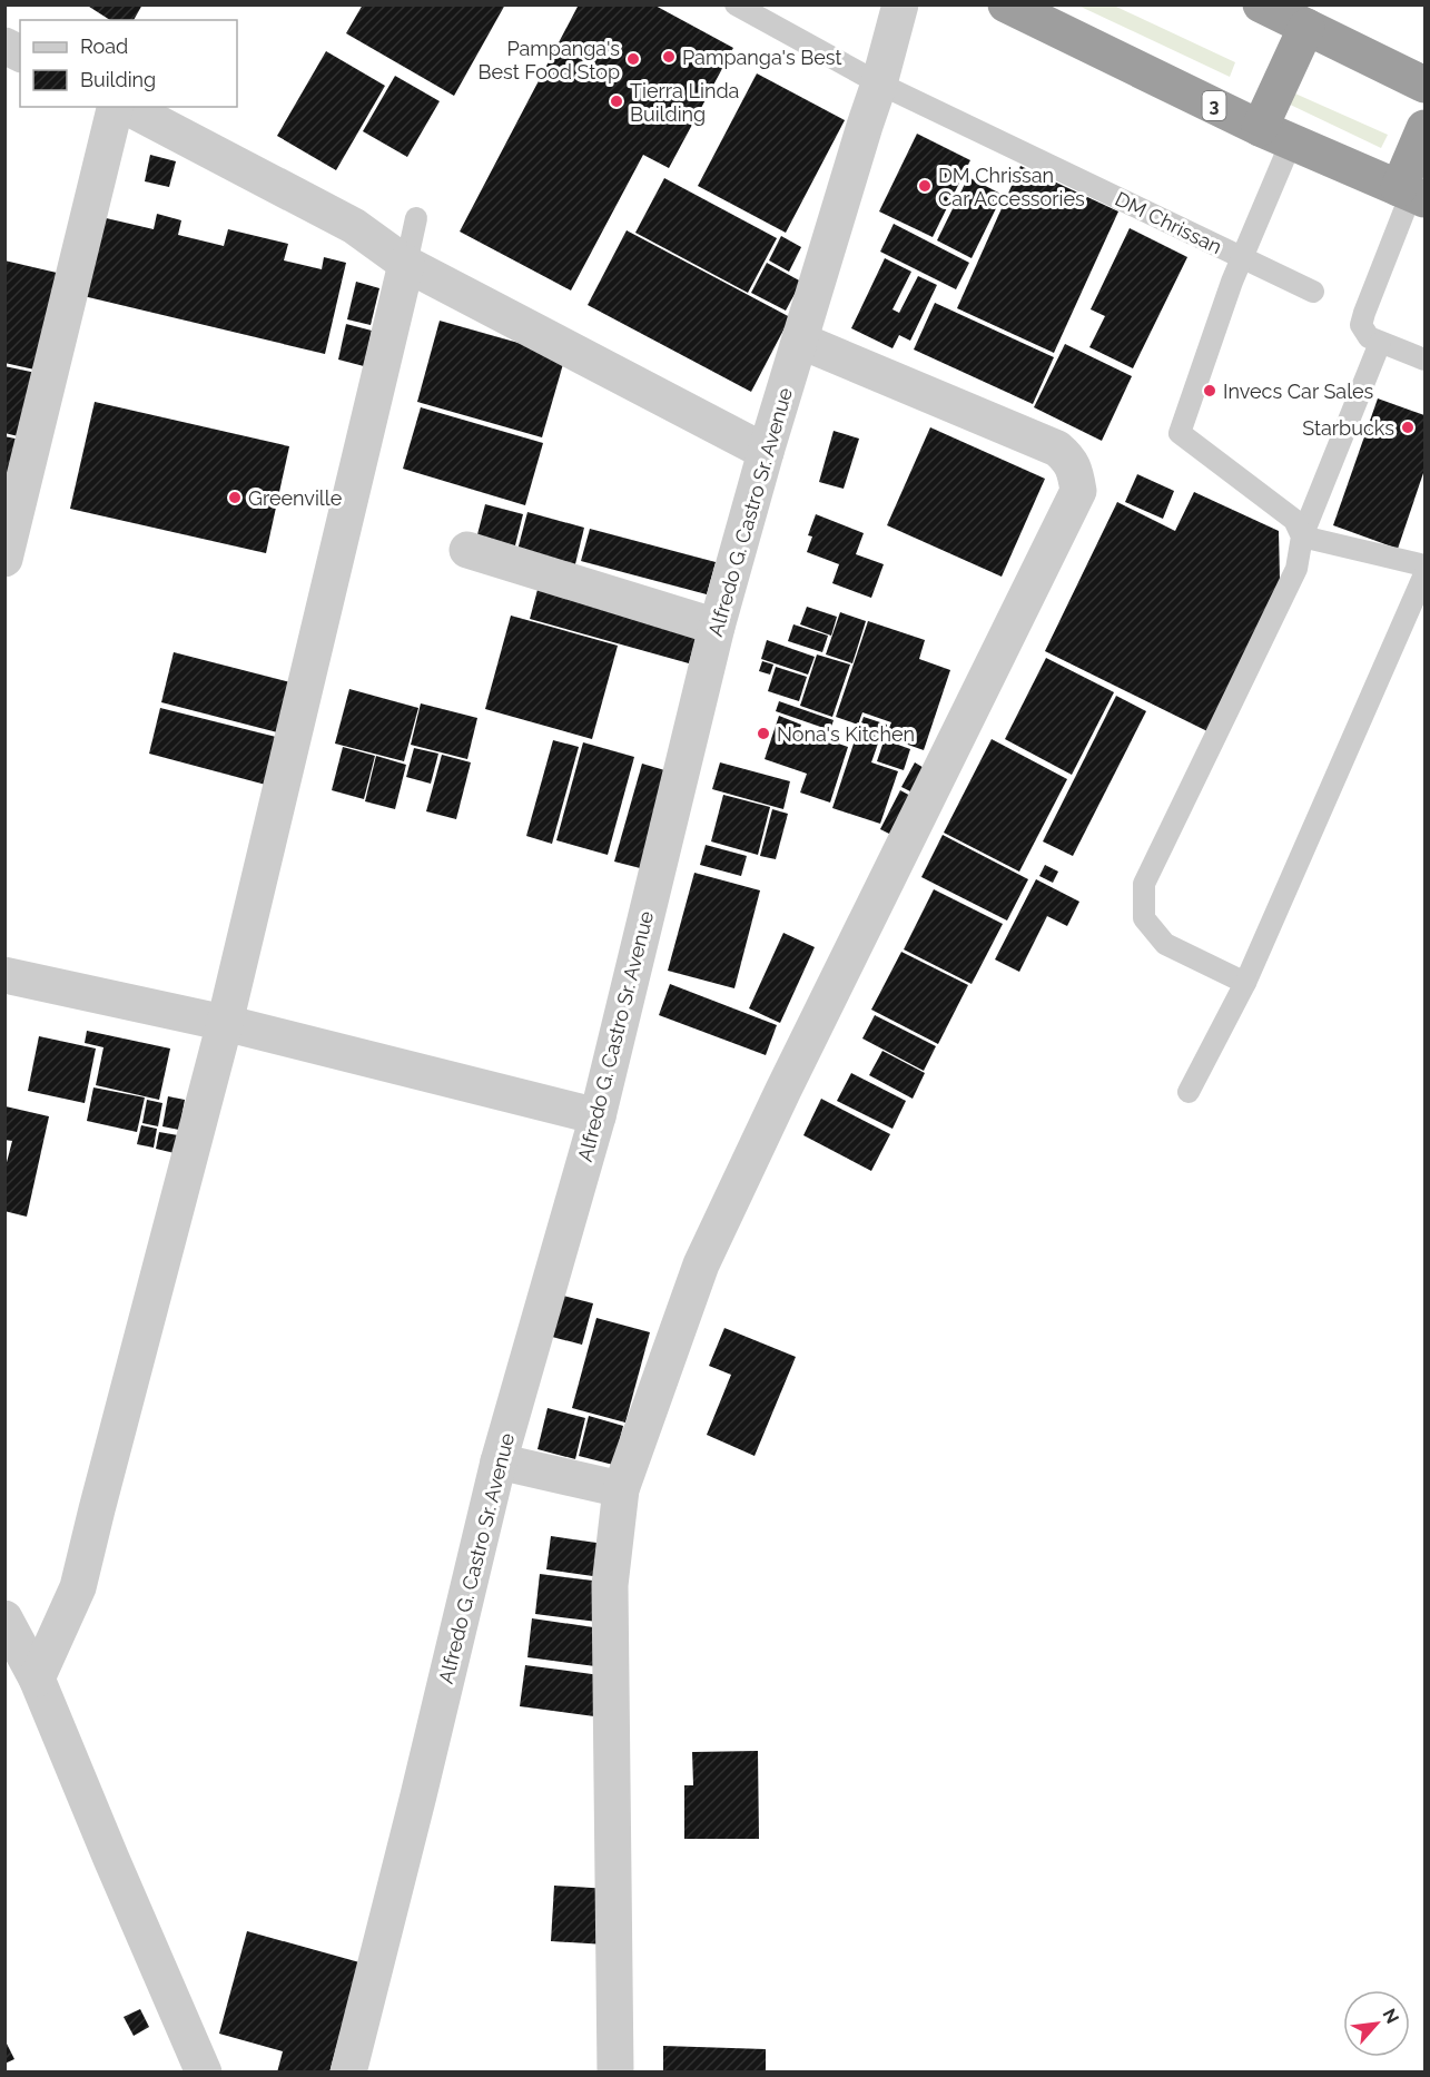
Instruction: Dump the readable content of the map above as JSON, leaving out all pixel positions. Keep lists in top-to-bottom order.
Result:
{
  "streets": {
    "highway": ["3"],
    "street": ["Alfredo G. Castro Sr. Avenue"],
    "lane": ["DM Chrissan"]
  },
  "crossings": [
    ["DM Chrissan", "Alfredo G. Castro Sr. Avenue"]
  ],
  "places": [
    "Pampanga's Best",
    "Pampanga's Best Food Stop",
    "Tierra Linda Building",
    "DM Chrissan Car Accessories",
    "Invecs Car Sales",
    "Starbucks",
    "Greenville",
    "Nona's Kitchen"
  ],
  "legend": ["Road", "Building"],
  "north": "top right"
}
